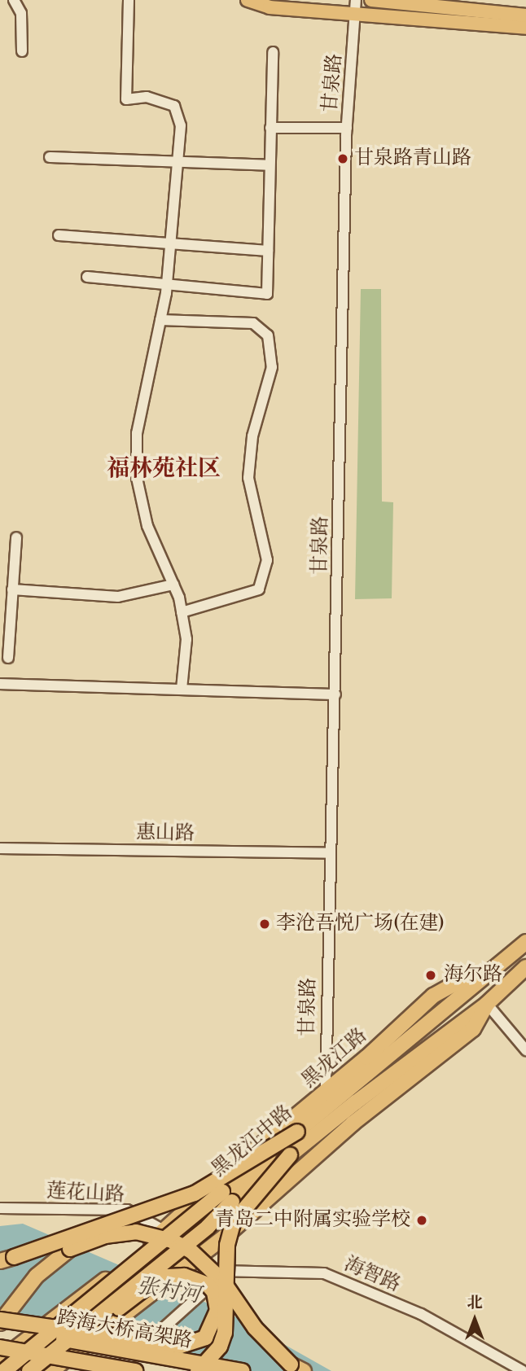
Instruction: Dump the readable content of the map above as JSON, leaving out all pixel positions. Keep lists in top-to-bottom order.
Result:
{
  "streets": {
    "highway": ["黑龙江路", "黑龙江中路", "跨海大桥高架路"],
    "street": [
      "甘泉路",
      "惠山路",
      "莲花山路",
      "海智路"
    ]
  },
  "crossings": [
    ["甘泉路", "惠山路"],
    ["甘泉路", "黑龙江路"],
    ["黑龙江路", "黑龙江中路"],
    ["黑龙江路", "莲花山路"],
    ["黑龙江中路", "莲花山路"],
    ["黑龙江中路", "海智路"],
    ["莲花山路", "海智路"]
  ],
  "districts": ["福林苑社区"],
  "water": ["张村河"],
  "places": [
    "甘泉路青山路",
    "李沧吾悦广场(在建)",
    "海尔路",
    "青岛二中附属实验学校"
  ],
  "north": "top"
}
